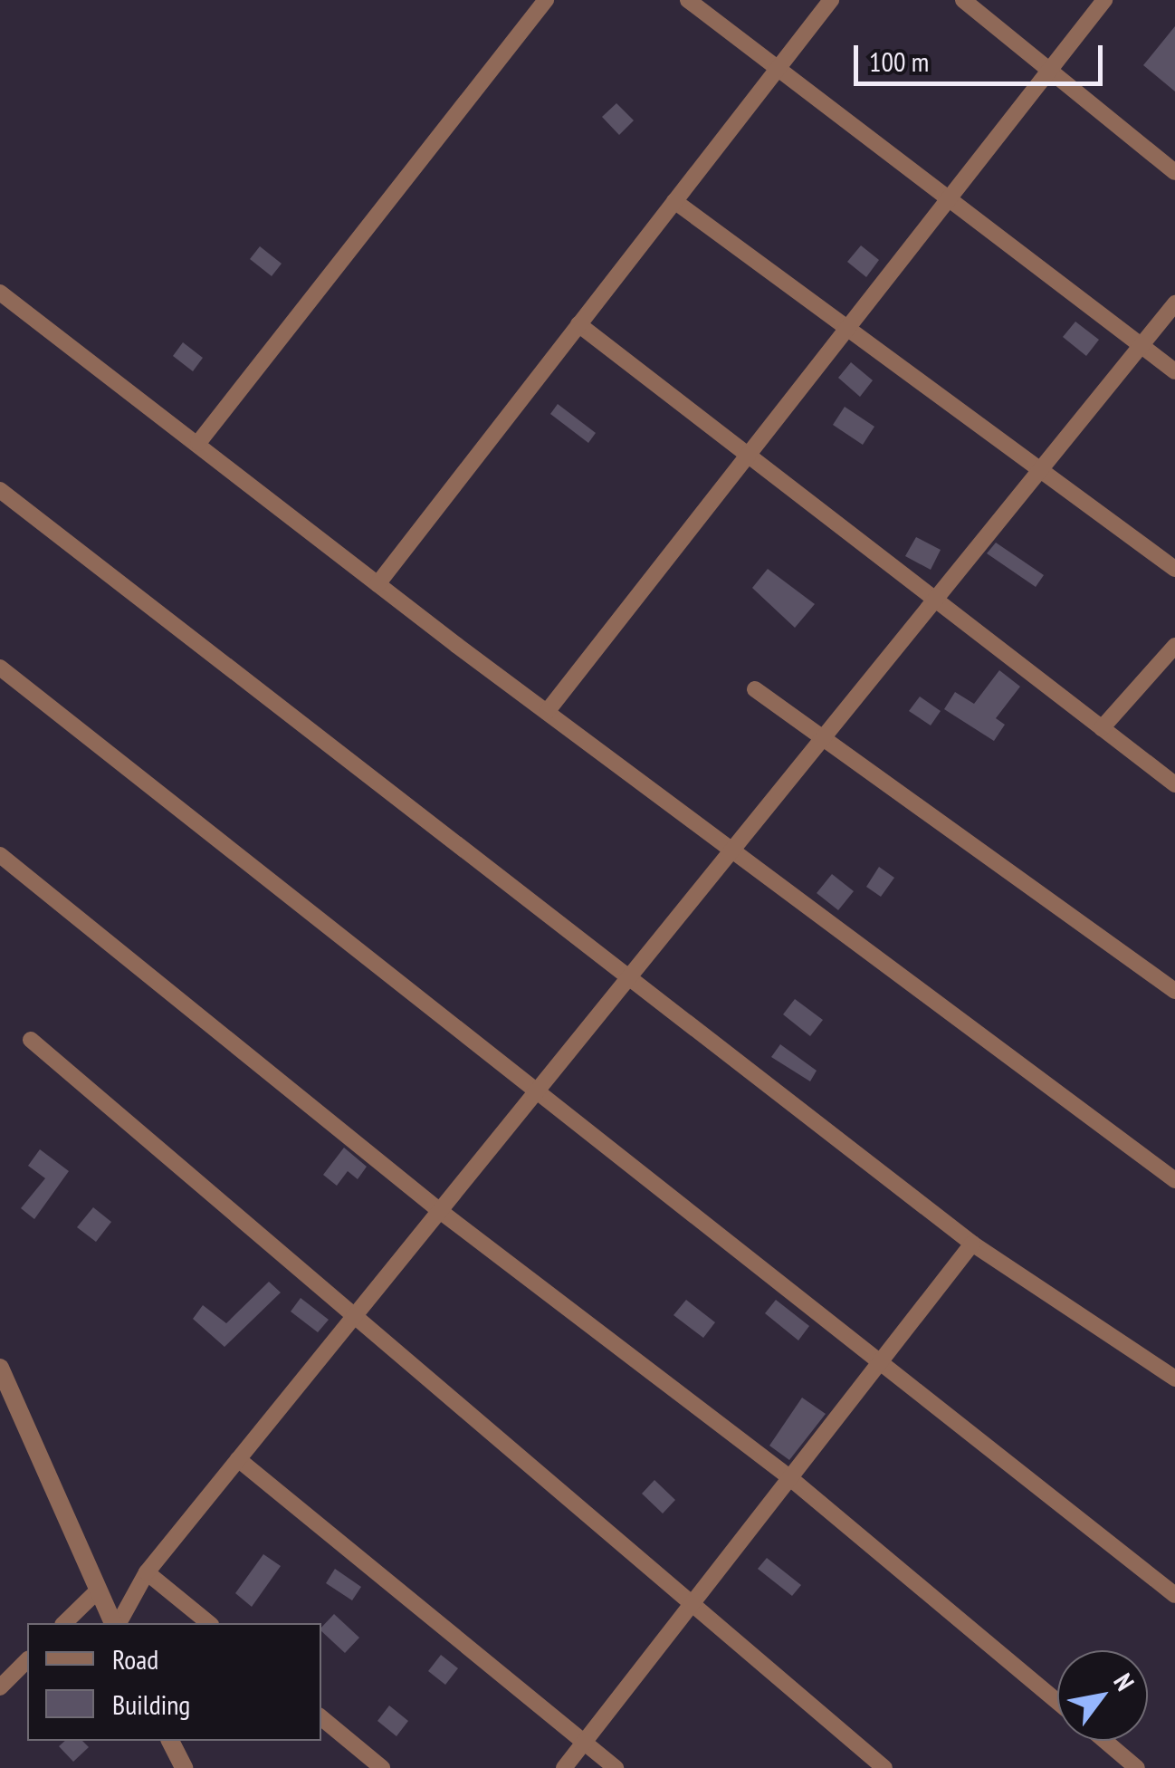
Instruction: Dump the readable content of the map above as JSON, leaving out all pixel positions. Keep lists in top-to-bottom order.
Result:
{
  "legend": ["Road", "Building"],
  "scale_bar": "100 m",
  "north": "top right"
}
